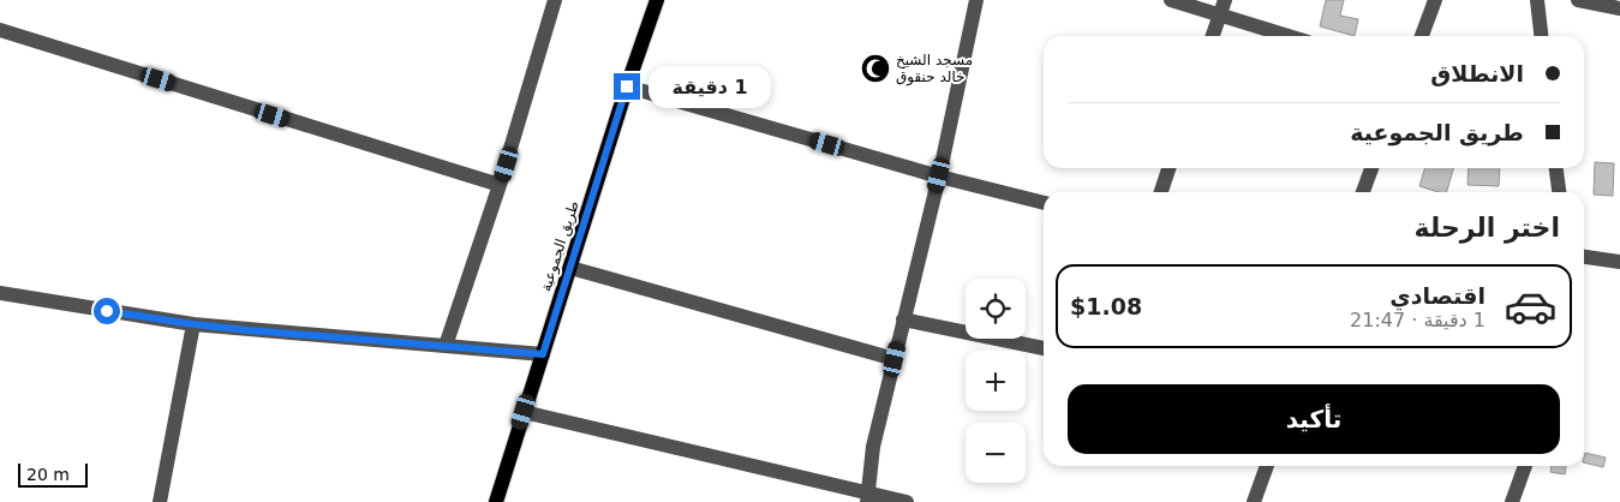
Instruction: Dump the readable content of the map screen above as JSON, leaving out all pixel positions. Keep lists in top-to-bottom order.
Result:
{
  "streets": {
    "main road": ["طريق الجموعية"]
  },
  "places": {
    "mosque": ["مسجد الشيخ خالد حنقوق"]
  },
  "scale_bar": "20 m",
  "page": {
    "banner": ["الانطلاق", "طريق الجموعية"],
    "bubble": "1 دقيقة",
    "heading": "اختر الرحلة",
    "list": [
      {
        "name": "اقتصادي",
        "note": "1 دقيقة · 21:47",
        "value": "$1.08"
      }
    ],
    "map_buttons": ["+", "−"],
    "buttons": "تأكيد",
    "scale": "20 m"
  }
}
